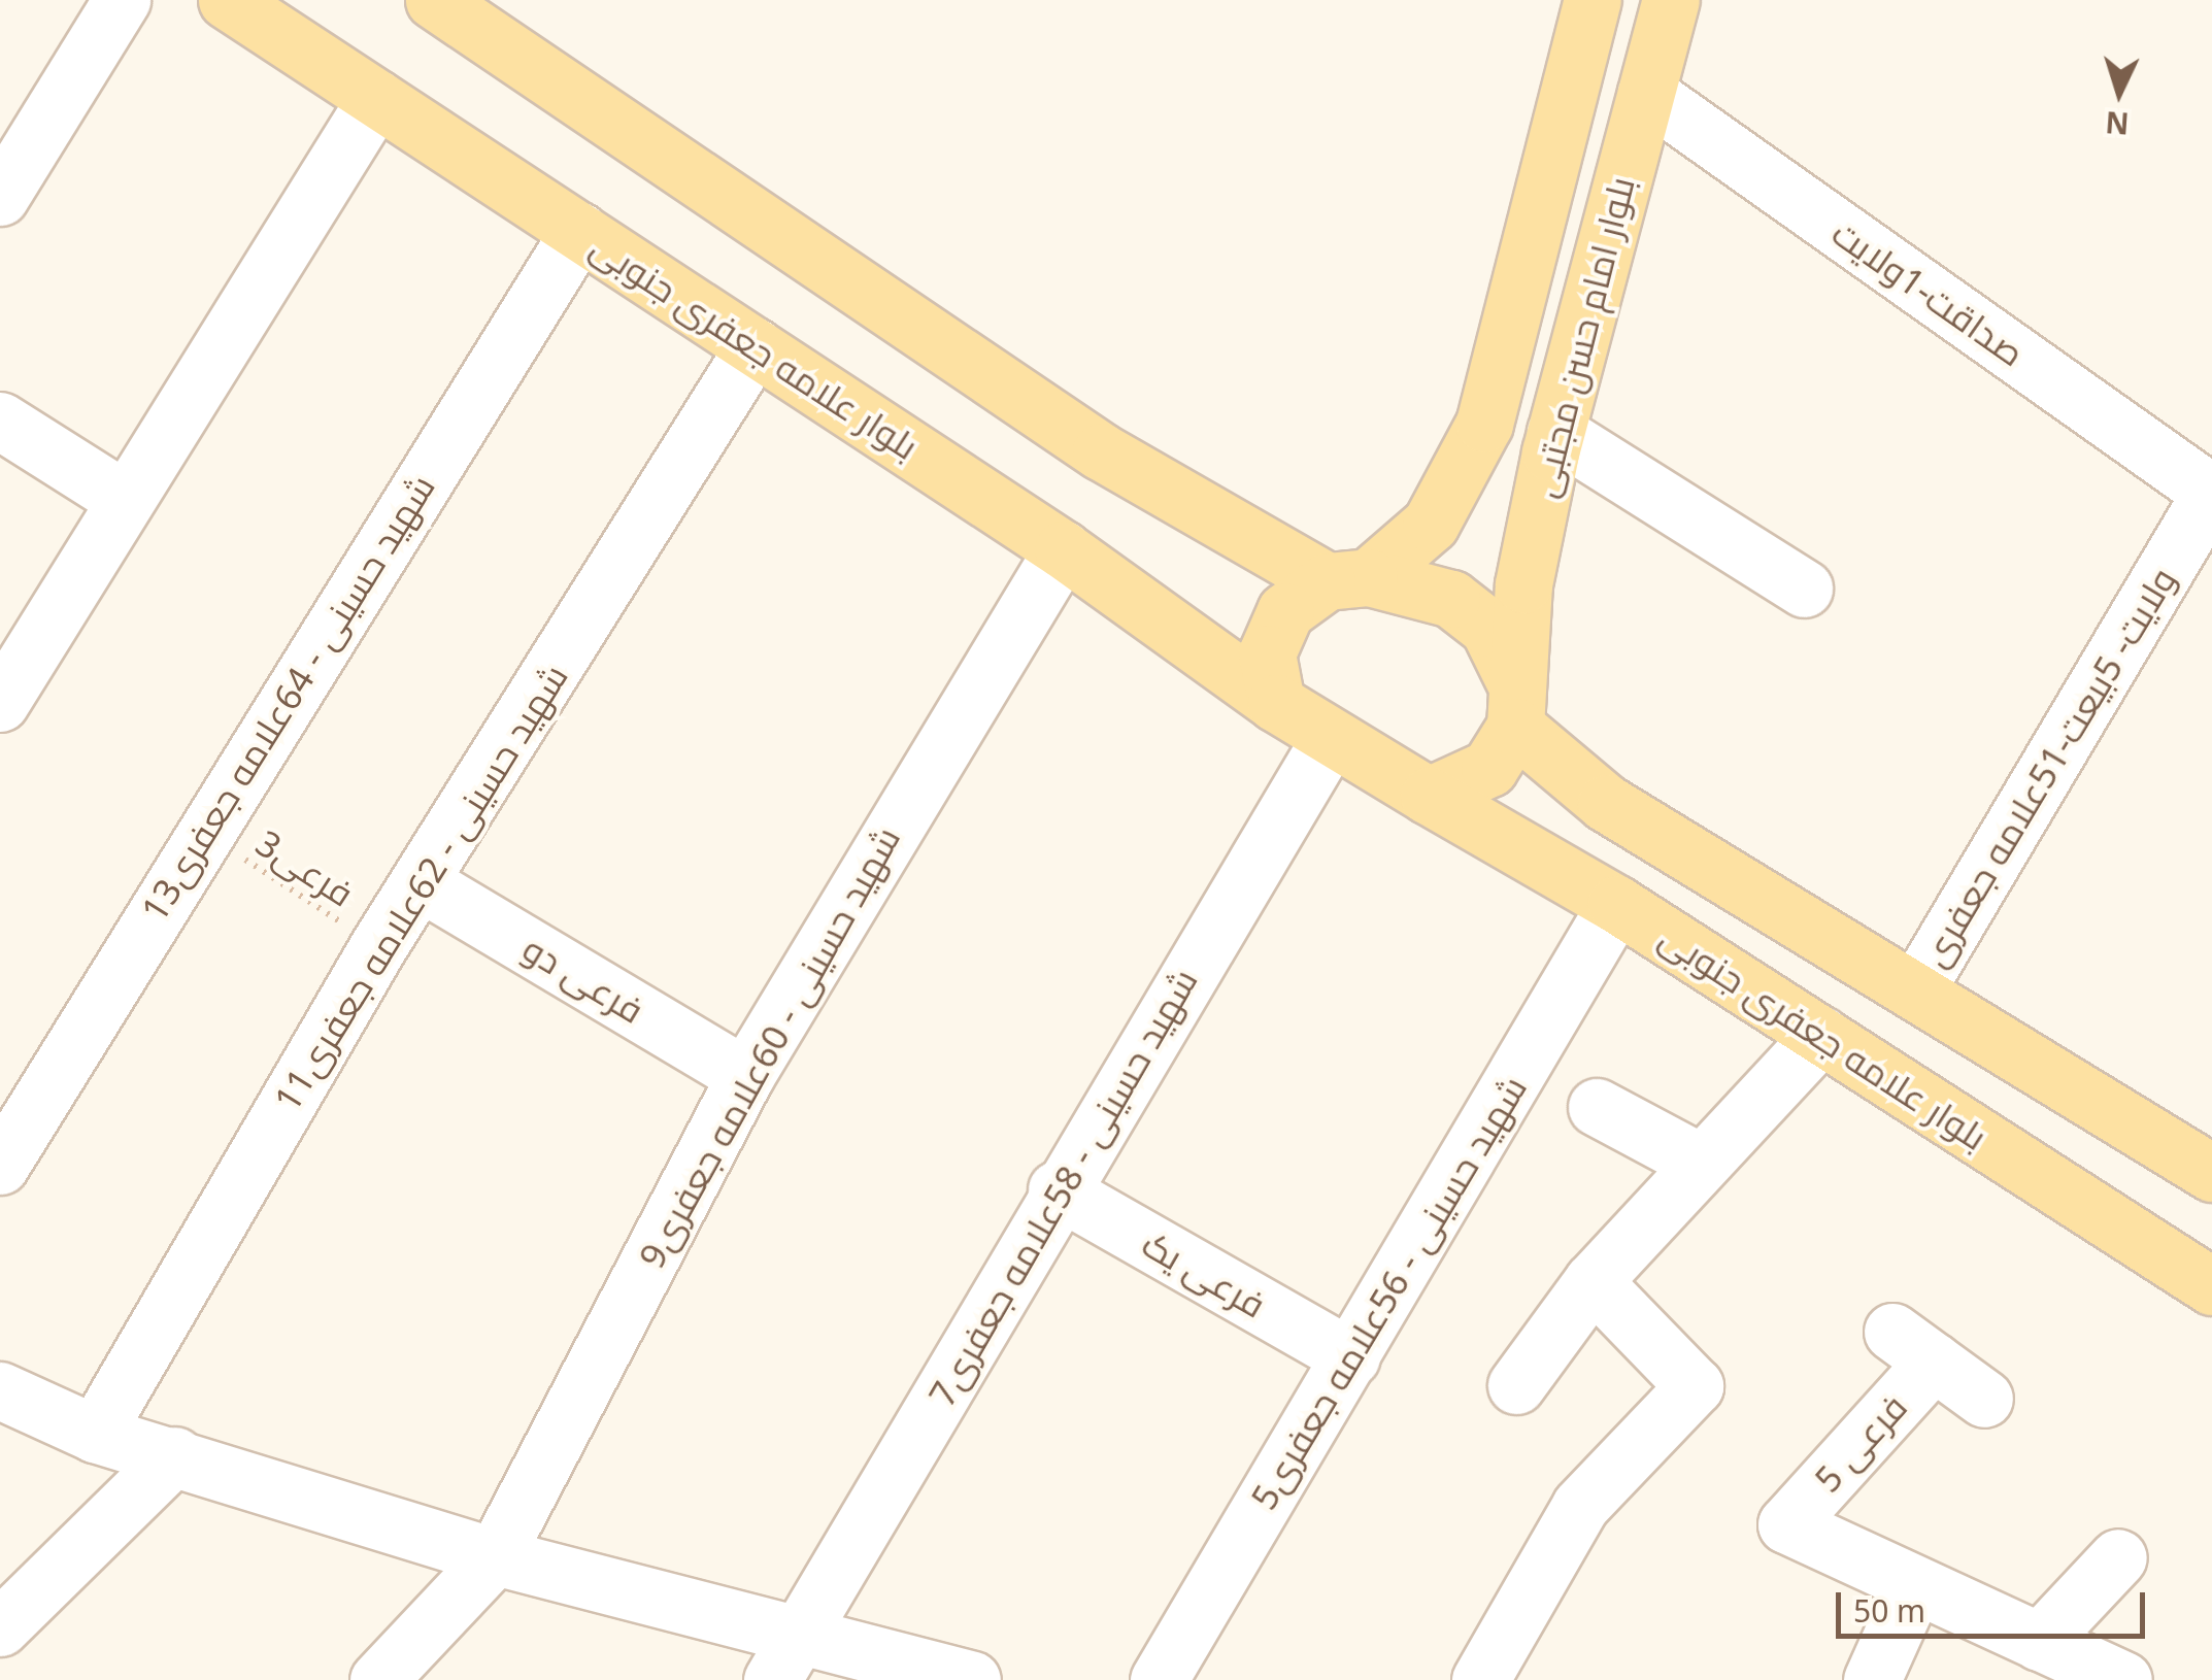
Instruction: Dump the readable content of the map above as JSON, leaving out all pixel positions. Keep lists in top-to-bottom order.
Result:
{
  "streets": {
    "main road": ["بلوار امام حسن مجتبی", "بلوار علامه جعفری جنوبی"],
    "street": [
      "صداقت-1ولایت",
      "13شهید حسینی - 64علامه جعفری",
      "ولایت- 5بیعت-51علامه جعفری",
      "11شهید حسینی - 62علامه جعفری",
      "فرعی دو",
      "9شهید حسینی - 60علامه جعفری",
      "7شهید حسینی - 58علامه جعفری",
      "فرعی یک",
      "5شهید حسینی - 56علامه جعفری",
      "فرعی 5"
    ],
    "path": ["فرعی3"]
  },
  "crossings": [
    ["صداقت-1ولایت", "بلوار امام حسن مجتبی"],
    ["صداقت-1ولایت", "ولایت- 5بیعت-51علامه جعفری"],
    ["بلوار امام حسن مجتبی", "بلوار علامه جعفری جنوبی"],
    ["بلوار امام حسن مجتبی", "7شهید حسینی - 58علامه جعفری"],
    ["بلوار علامه جعفری جنوبی", "13شهید حسینی - 64علامه جعفری"],
    ["بلوار علامه جعفری جنوبی", "11شهید حسینی - 62علامه جعفری"],
    ["بلوار علامه جعفری جنوبی", "9شهید حسینی - 60علامه جعفری"],
    ["بلوار علامه جعفری جنوبی", "7شهید حسینی - 58علامه جعفری"],
    ["بلوار علامه جعفری جنوبی", "5شهید حسینی - 56علامه جعفری"],
    ["13شهید حسینی - 64علامه جعفری", "فرعی3"],
    ["فرعی3", "11شهید حسینی - 62علامه جعفری"],
    ["11شهید حسینی - 62علامه جعفری", "فرعی دو"],
    ["فرعی دو", "9شهید حسینی - 60علامه جعفری"],
    ["7شهید حسینی - 58علامه جعفری", "فرعی یک"],
    ["فرعی یک", "5شهید حسینی - 56علامه جعفری"]
  ],
  "scale_bar": "50 m",
  "north": "bottom"
}
